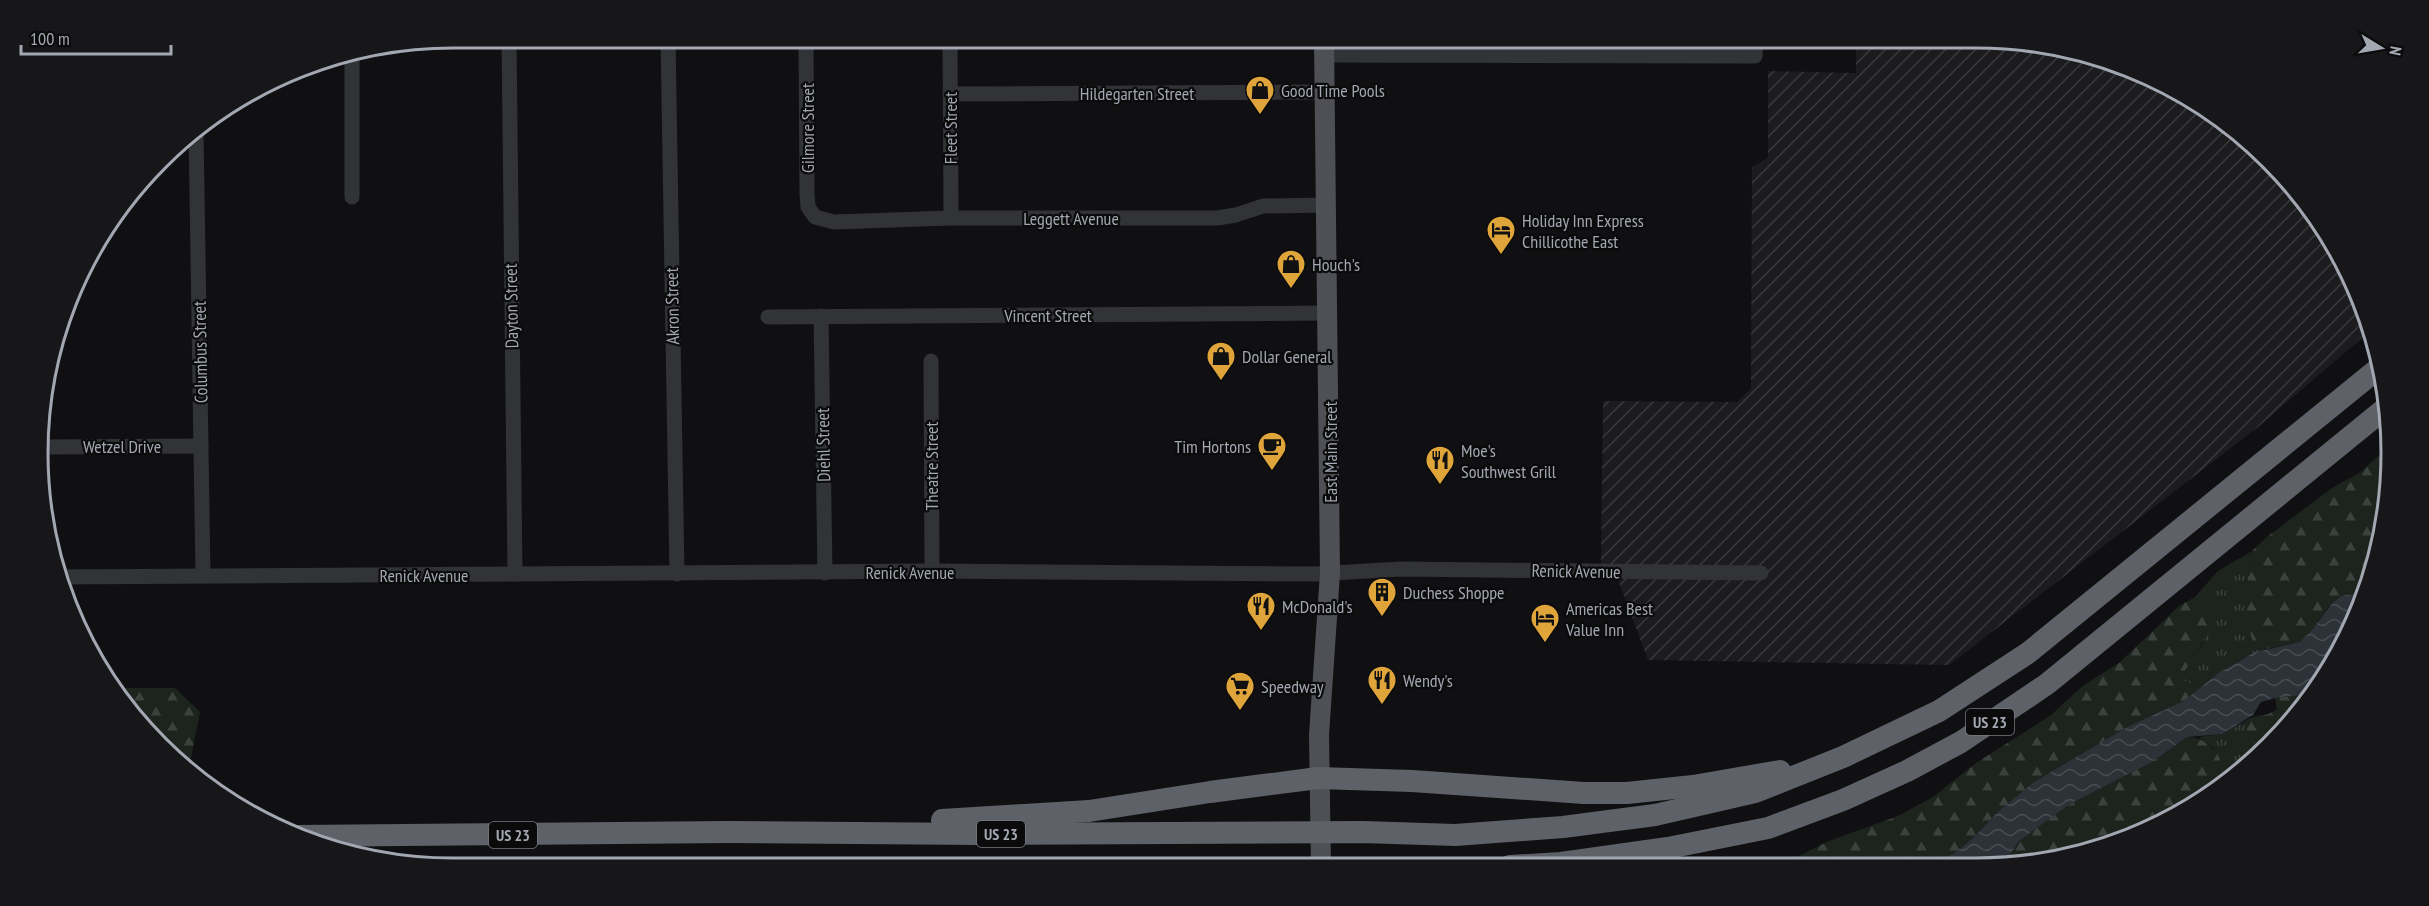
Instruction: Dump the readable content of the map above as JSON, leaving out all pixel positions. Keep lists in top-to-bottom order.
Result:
{
  "streets": {
    "highway": ["US 23"],
    "main road": ["East Main Street"],
    "street": [
      "Hildegarten Street",
      "Gilmore Street",
      "Fleet Street",
      "Leggett Avenue",
      "Dayton Street",
      "Akron Street",
      "Vincent Street",
      "Columbus Street",
      "Diehl Street",
      "Wetzel Drive",
      "Theatre Street",
      "Renick Avenue"
    ]
  },
  "crossings": [
    ["Hildegarten Street", "Fleet Street"],
    ["Hildegarten Street", "East Main Street"],
    ["Gilmore Street", "Leggett Avenue"],
    ["Fleet Street", "Leggett Avenue"],
    ["Leggett Avenue", "East Main Street"],
    ["Dayton Street", "Renick Avenue"],
    ["Akron Street", "Renick Avenue"],
    ["Vincent Street", "Diehl Street"],
    ["Vincent Street", "East Main Street"],
    ["Columbus Street", "Wetzel Drive"],
    ["Columbus Street", "Renick Avenue"],
    ["Diehl Street", "Renick Avenue"],
    ["East Main Street", "Renick Avenue"],
    ["Theatre Street", "Renick Avenue"]
  ],
  "places": {
    "shop": ["Good Time Pools", "Houch's", "Dollar General"],
    "hotel": ["Holiday Inn Express Chillicothe East", "Americas Best Value Inn"],
    "cafe": ["Tim Hortons"],
    "restaurant": ["Moe's Southwest Grill", "McDonald's", "Wendy's"],
    "building": ["Duchess Shoppe"],
    "supermarket": ["Speedway"]
  },
  "scale_bar": "100 m",
  "north": "right"
}
